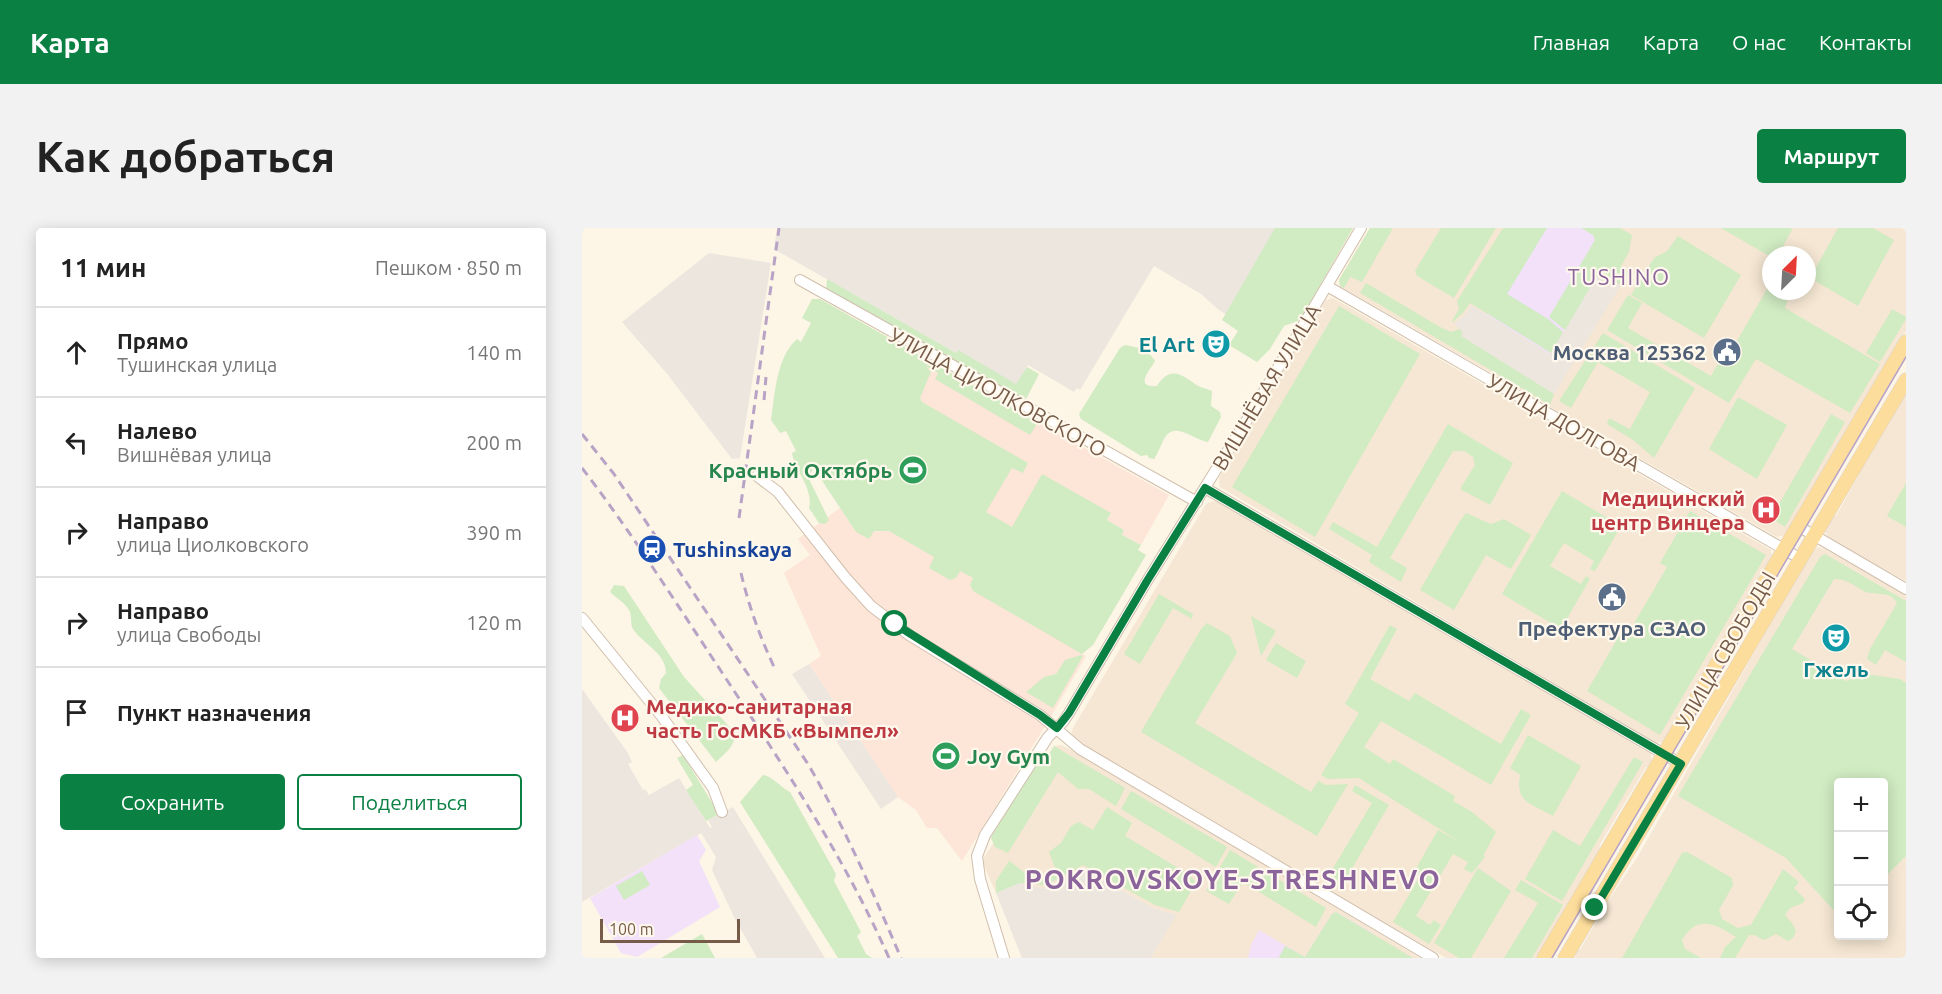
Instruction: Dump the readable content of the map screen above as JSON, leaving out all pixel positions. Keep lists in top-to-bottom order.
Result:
{
  "streets": {
    "main road": ["УЛИЦА СВОБОДЫ"],
    "street": ["ВИШНЁВАЯ УЛИЦА", "УЛИЦА ЦИОЛКОВСКОГО", "УЛИЦА ДОЛГОВА"]
  },
  "crossings": [
    ["ВИШНЁВАЯ УЛИЦА", "УЛИЦА ЦИОЛКОВСКОГО"],
    ["ВИШНЁВАЯ УЛИЦА", "УЛИЦА ДОЛГОВА"],
    ["УЛИЦА ДОЛГОВА", "УЛИЦА СВОБОДЫ"]
  ],
  "districts": ["TUSHINO", "POKROVSKOYE-STRESHNEVO"],
  "places": {
    "theatre": ["El Art", "Гжель"],
    "public building": ["Москва 125362", "Префектура СЗАО"],
    "sports": ["Красный Октябрь", "Joy Gym"],
    "hospital": ["Медицинский центр Винцера", "Медико-санитарная часть ГосМКБ «Вымпел»"],
    "station": ["Tushinskaya"]
  },
  "scale_bar": "100 m",
  "north": "top right",
  "page": {
    "header": "Карта",
    "nav": [
      "Главная",
      "Карта",
      "О нас",
      "Контакты"
    ],
    "buttons": [
      "Маршрут",
      ["Сохранить", "Поделиться"]
    ],
    "title": "Как добраться",
    "heading": ["11 мин", "Пешком · 850 m"],
    "list": [
      ["Прямо", "Тушинская улица", "140 m"],
      ["Налево", "Вишнёвая улица", "200 m"],
      ["Направо", "улица Циолковского", "390 m"],
      ["Направо", "улица Свободы", "120 m"],
      "Пункт назначения"
    ],
    "map_buttons": ["+", "−"],
    "scale": "100 m"
  }
}
